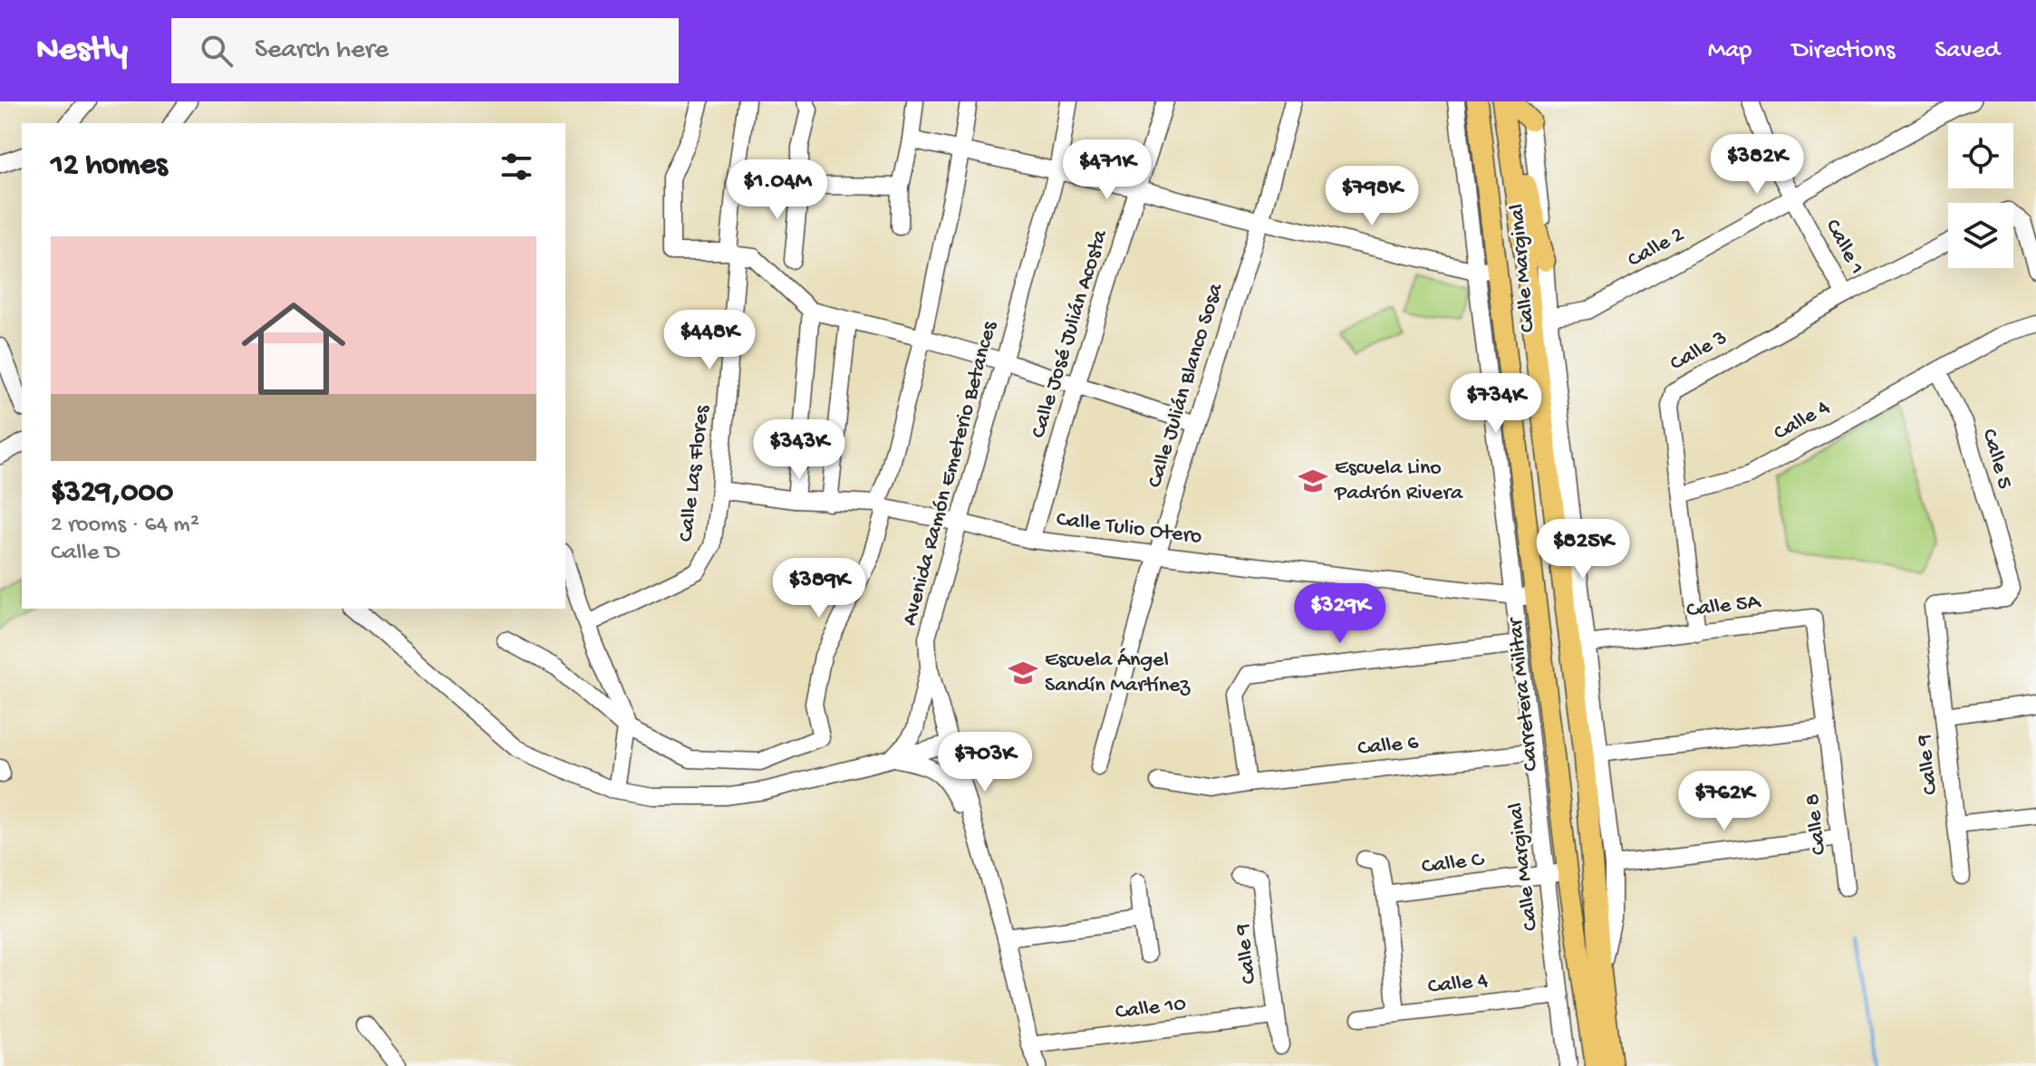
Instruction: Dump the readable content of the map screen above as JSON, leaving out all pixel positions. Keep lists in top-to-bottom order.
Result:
{
  "streets": {
    "main road": ["Carretera Militar"],
    "street": [
      "Calle 1",
      "Calle 2",
      "Calle Marginal",
      "Calle José Julián Acosta",
      "Calle 3",
      "Calle Julián Blanco Sosa",
      "Calle 4",
      "Calle 5",
      "Calle Las Flores",
      "Avenida Ramón Emeterio Betances",
      "Calle Tulio Otero",
      "Calle 5A",
      "Calle 6",
      "Calle 9",
      "Calle 8",
      "Calle C",
      "Calle 10"
    ]
  },
  "crossings": [
    ["Calle 1", "Calle 2"],
    ["Calle 1", "Calle 3"],
    ["Calle 2", "Calle Marginal"],
    ["Calle Marginal", "Calle 4"],
    ["Calle Marginal", "Calle Tulio Otero"],
    ["Calle Marginal", "Calle 5A"],
    ["Calle Marginal", "Calle 6"],
    ["Calle Marginal", "Calle C"],
    ["Calle José Julián Acosta", "Calle Tulio Otero"],
    ["Calle 3", "Calle 4"],
    ["Calle 3", "Calle 5A"],
    ["Calle Julián Blanco Sosa", "Calle Tulio Otero"],
    ["Calle 4", "Calle 5"],
    ["Calle 5", "Calle 9"],
    ["Calle Las Flores", "Calle Tulio Otero"],
    ["Avenida Ramón Emeterio Betances", "Calle Tulio Otero"],
    ["Avenida Ramón Emeterio Betances", "Calle 10"],
    ["Calle Tulio Otero", "Carretera Militar"],
    ["Calle 5A", "Calle 8"],
    ["Carretera Militar", "Calle C"],
    ["Calle 9", "Calle 10"]
  ],
  "places": {
    "school or university": ["Escuela Lino Padrón Rivera", "Escuela Ángel Sandín Martínez"]
  },
  "page": {
    "header": "Nestly",
    "search": "Search here",
    "nav": ["Map", "Directions", "Saved"],
    "heading": "12 homes",
    "price": [
      "$382K",
      "$471K",
      "$1.04M",
      "$798K",
      "$448K",
      "$734K",
      "$343K",
      "$825K",
      "$389K",
      "$329K",
      "$703K",
      "$762K"
    ],
    "list": [
      {
        "name": "$329,000",
        "note": "2 rooms · 64 m² · Calle D"
      }
    ]
  }
}
